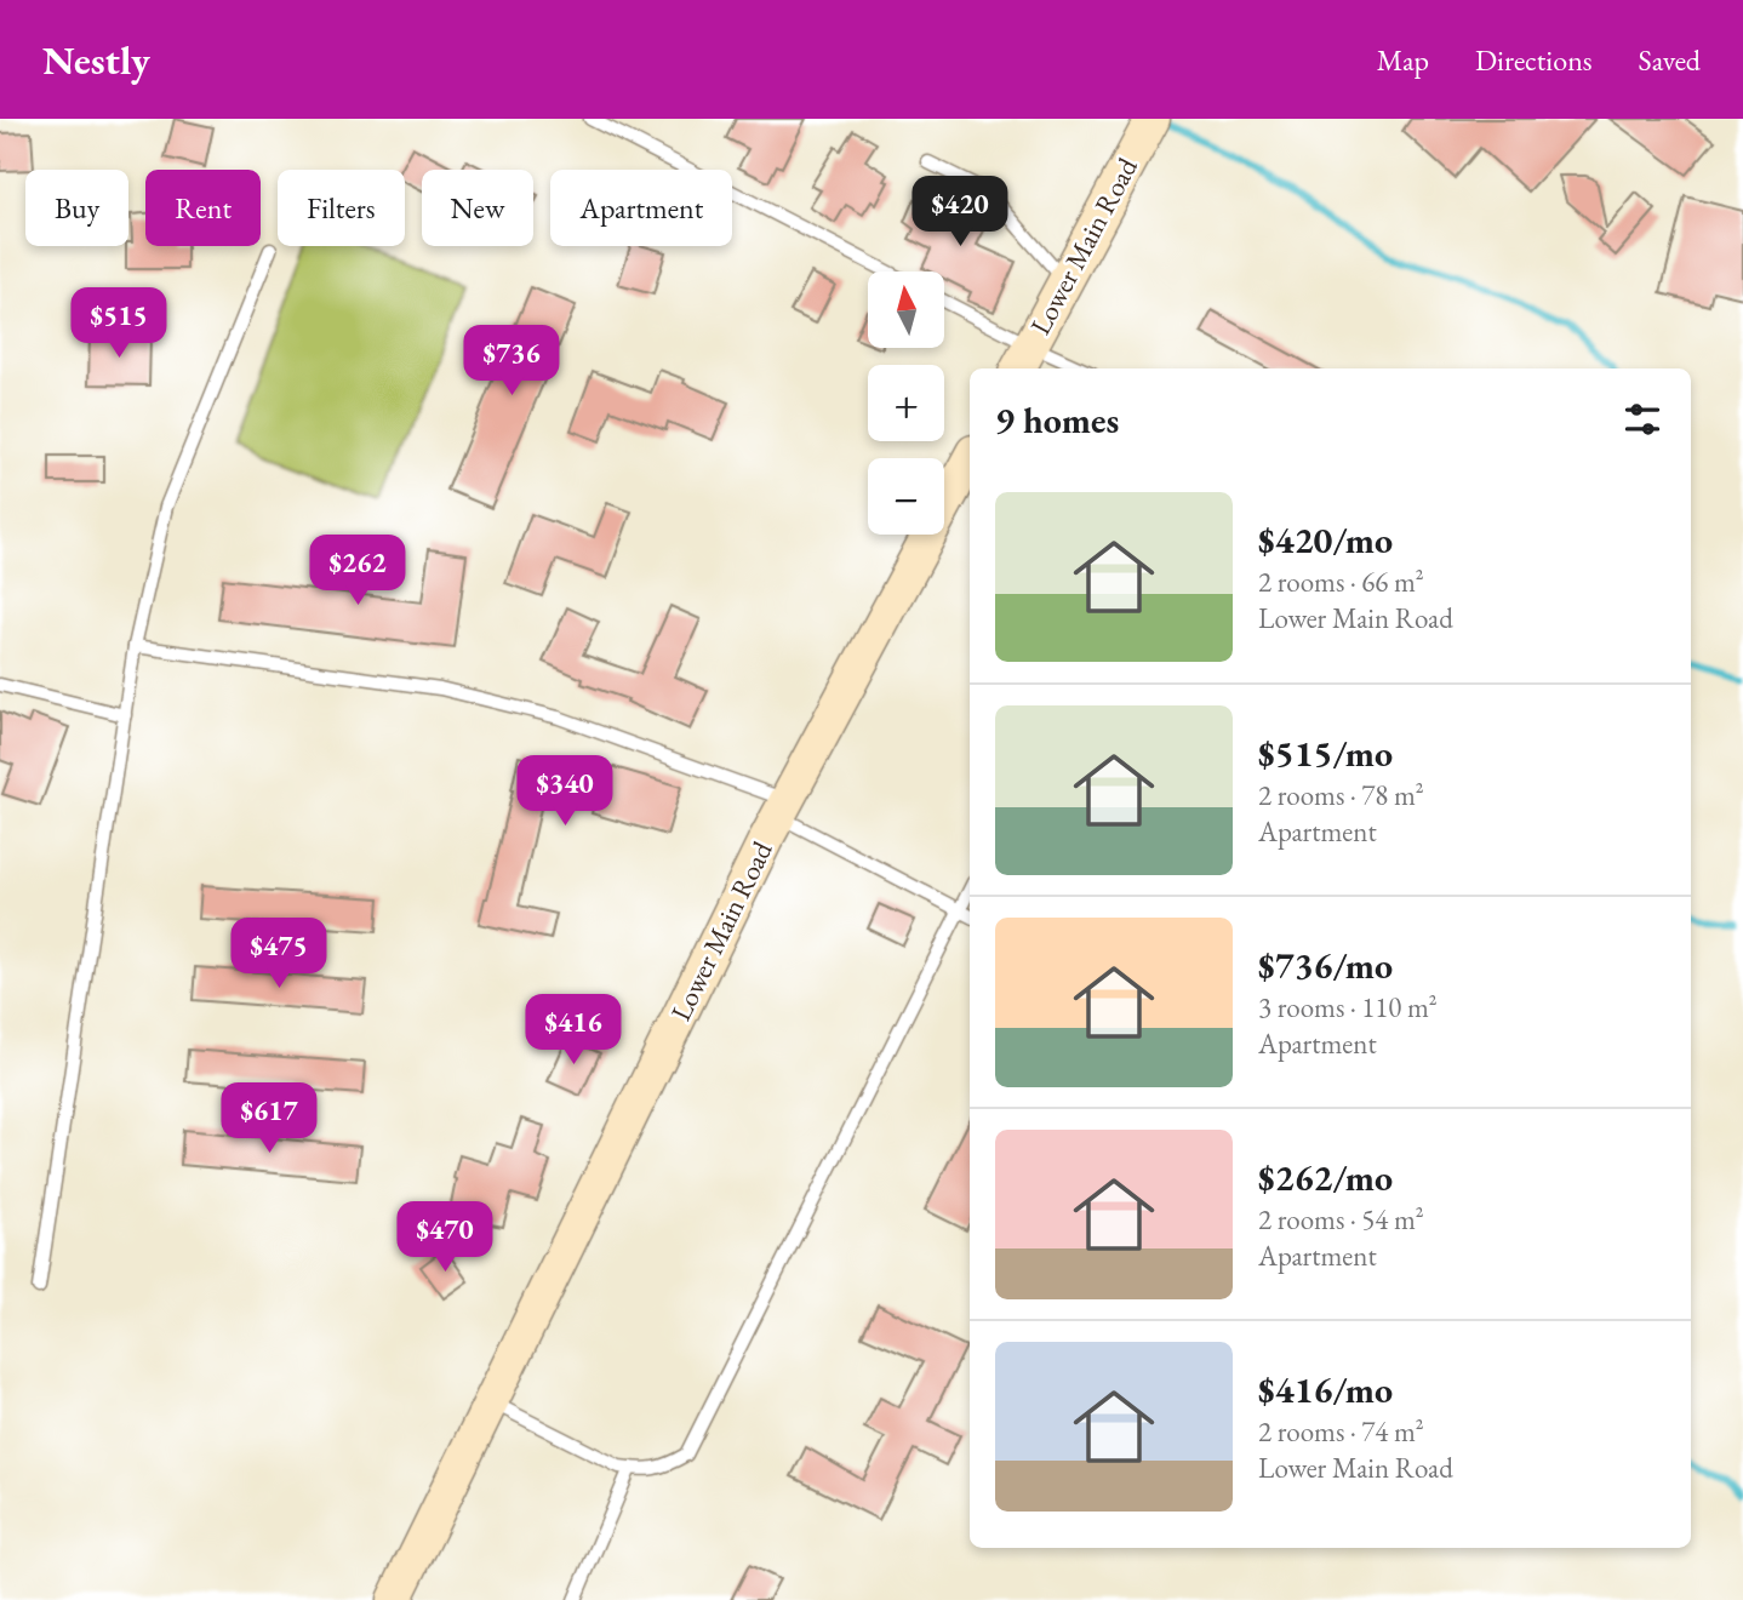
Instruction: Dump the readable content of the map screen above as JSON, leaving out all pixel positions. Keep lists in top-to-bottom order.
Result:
{
  "streets": {
    "main road": ["Lower Main Road"]
  },
  "north": "top",
  "page": {
    "header": "Nestly",
    "nav": ["Map", "Directions", "Saved"],
    "chip": [
      "Buy",
      "Rent",
      "Filters",
      "New",
      "Apartment"
    ],
    "price": [
      "$420",
      "$515",
      "$736",
      "$262",
      "$340",
      "$475",
      "$416",
      "$617",
      "$470"
    ],
    "map_buttons": ["+", "−"],
    "heading": "9 homes",
    "list": [
      {
        "name": "$420/mo",
        "note": "2 rooms · 66 m² · Lower Main Road"
      },
      {
        "name": "$515/mo",
        "note": "2 rooms · 78 m² · Apartment"
      },
      {
        "name": "$736/mo",
        "note": "3 rooms · 110 m² · Apartment"
      },
      {
        "name": "$262/mo",
        "note": "2 rooms · 54 m² · Apartment"
      },
      {
        "name": "$416/mo",
        "note": "2 rooms · 74 m² · Lower Main Road"
      }
    ]
  }
}
